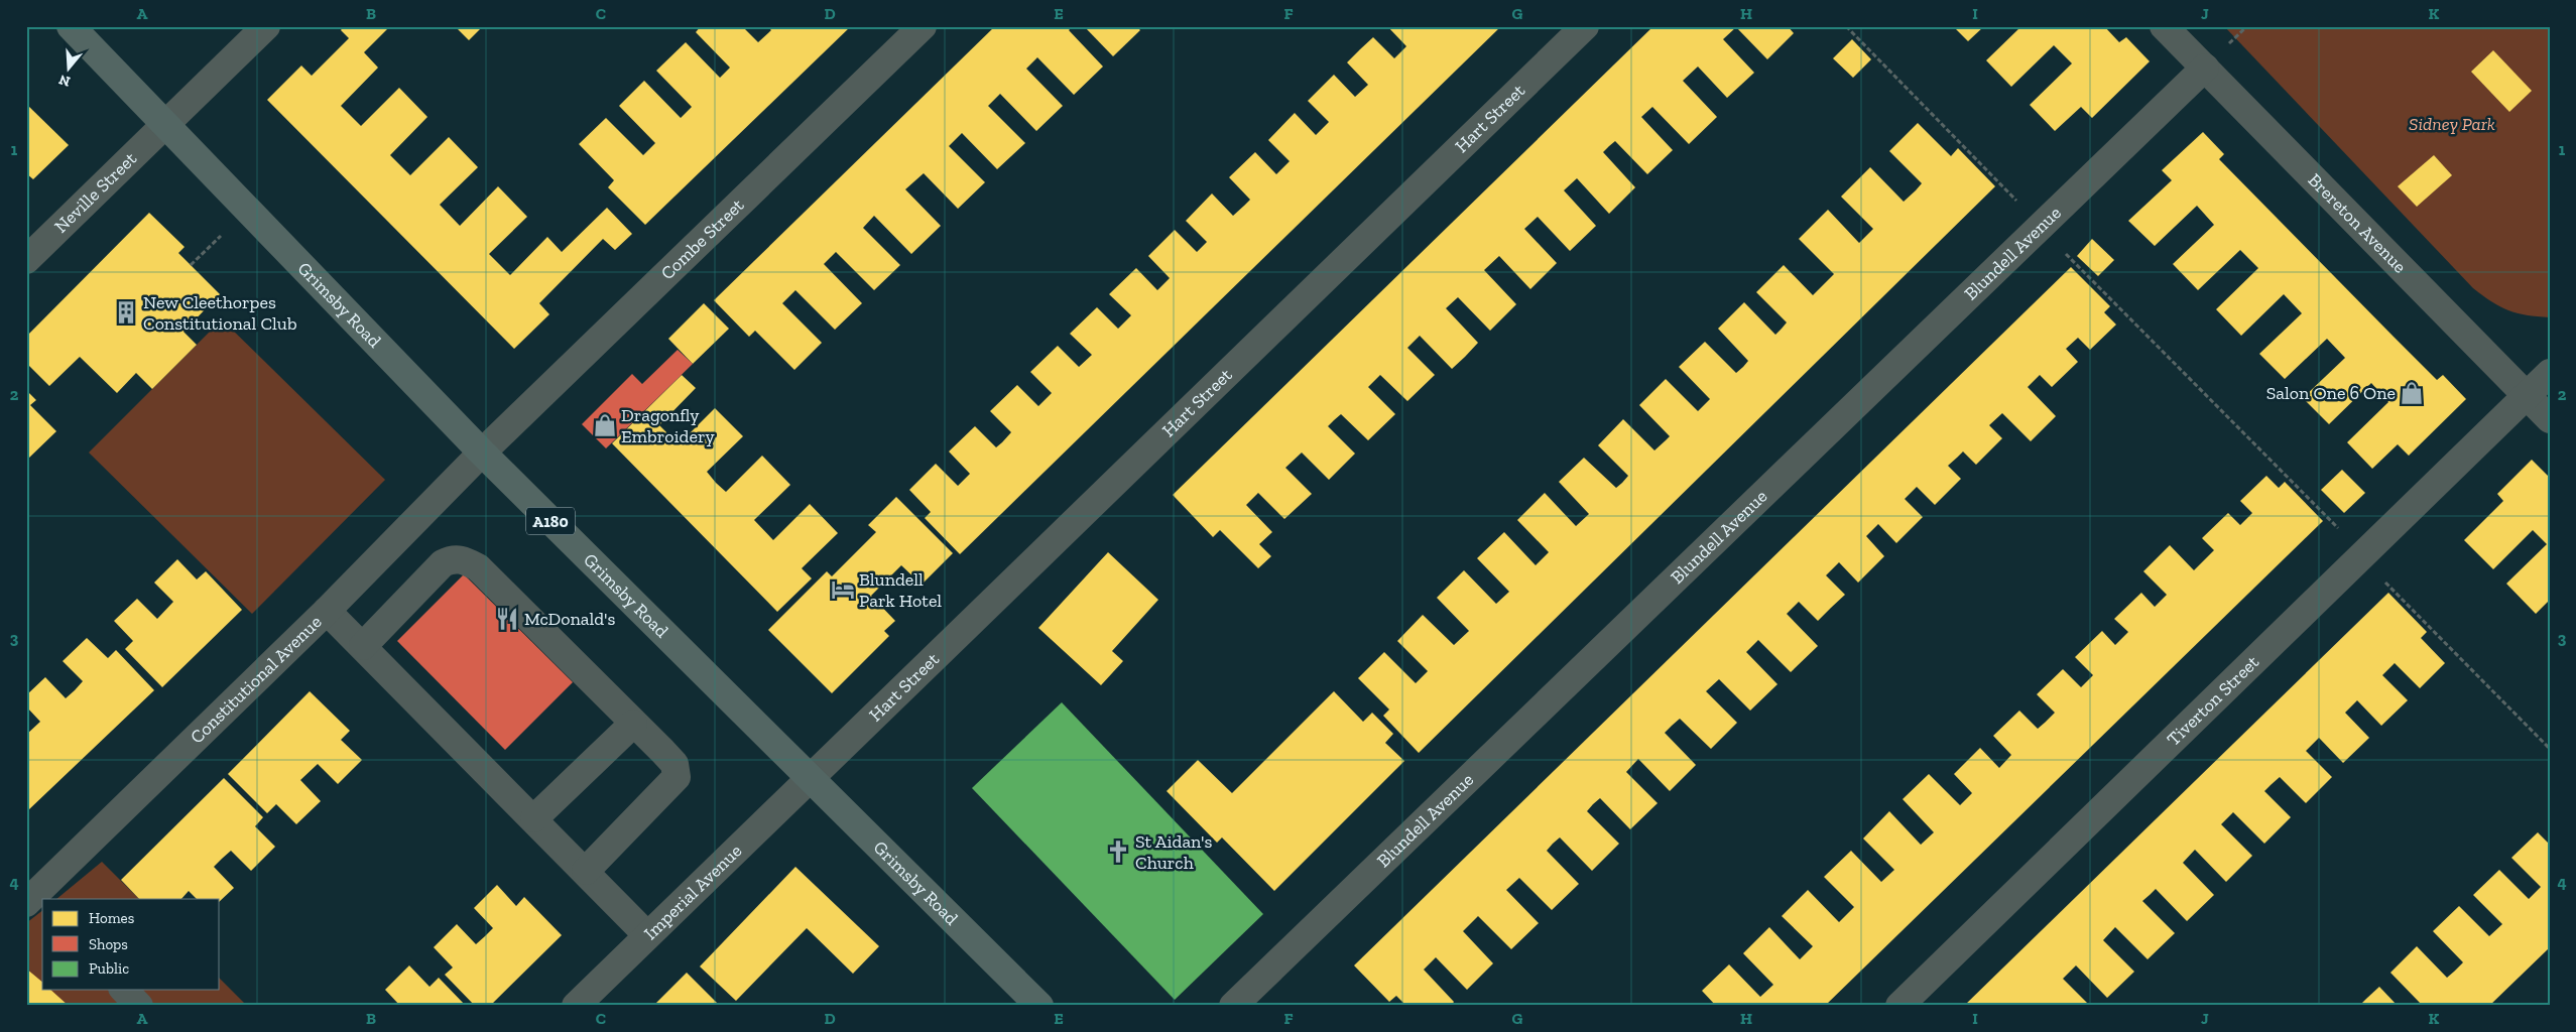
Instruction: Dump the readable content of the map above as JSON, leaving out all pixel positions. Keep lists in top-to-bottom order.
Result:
{
  "streets": {
    "main road": ["Grimsby Road", "A180"],
    "street": [
      "Hart Street",
      "Neville Street",
      "Brereton Avenue",
      "Combe Street",
      "Blundell Avenue",
      "Constitutional Avenue",
      "Tiverton Street",
      "Imperial Avenue"
    ]
  },
  "crossings": [
    ["Hart Street", "Grimsby Road"],
    ["Hart Street", "Imperial Avenue"],
    ["Neville Street", "Grimsby Road"],
    ["Brereton Avenue", "Blundell Avenue"],
    ["Brereton Avenue", "Tiverton Street"],
    ["Combe Street", "Grimsby Road"],
    ["Combe Street", "Constitutional Avenue"],
    ["Grimsby Road", "Constitutional Avenue"],
    ["Grimsby Road", "Imperial Avenue"]
  ],
  "parks": ["Sidney Park"],
  "places": {
    "building": ["New Cleethorpes Constitutional Club"],
    "shop": ["Salon One 6 One", "Dragonfly Embroidery"],
    "hotel": ["Blundell Park Hotel"],
    "restaurant": ["McDonald's"],
    "church": ["St Aidan's Church"]
  },
  "legend": ["Homes", "Shops", "Public"],
  "north": "bottom",
  "grid": {
    "columns": [
      "A",
      "B",
      "C",
      "D",
      "E",
      "F",
      "G",
      "H",
      "I",
      "J",
      "K"
    ],
    "rows": [
      "1",
      "2",
      "3",
      "4"
    ]
  }
}
